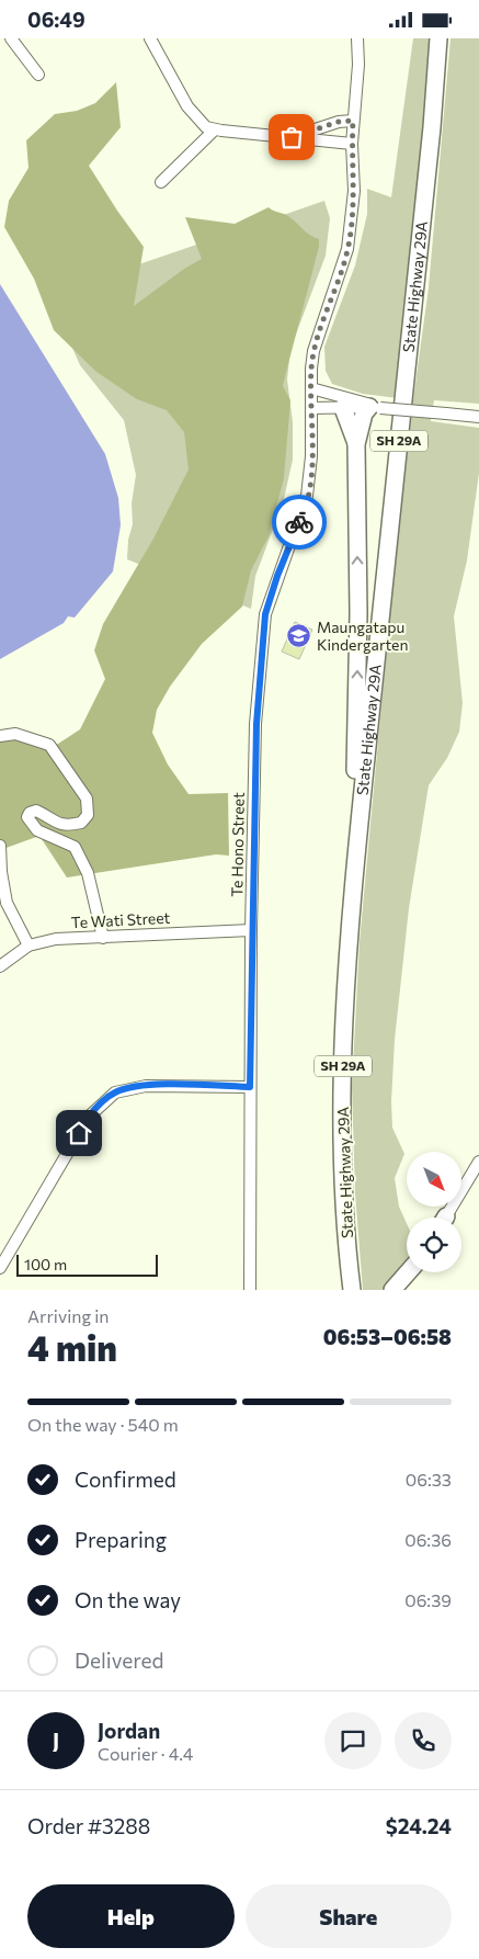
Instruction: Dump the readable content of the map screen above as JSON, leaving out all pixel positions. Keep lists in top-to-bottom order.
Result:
{
  "streets": {
    "highway": ["State Highway 29A", "SH 29A"],
    "street": ["Te Hono Street", "Te Wati Street"]
  },
  "crossings": [
    ["State Highway 29A", "SH 29A"],
    ["Te Hono Street", "Te Wati Street"]
  ],
  "places": {
    "school or university": ["Maungatapu Kindergarten"]
  },
  "scale_bar": "100 m",
  "north": "bottom right",
  "page": {
    "status": "06:49",
    "scale": "100 m",
    "heading": ["4 min", "Arriving in", "06:53–06:58"],
    "panel": [
      "Jordan",
      "Courier · 4.4",
      "Order #3288",
      "$24.24"
    ],
    "bar": "On the way · 540 m",
    "list": [
      ["Confirmed", "06:33"],
      ["Preparing", "06:36"],
      ["On the way", "06:39"],
      "Delivered"
    ],
    "round": "J",
    "buttons": ["Help", "Share"]
  }
}
